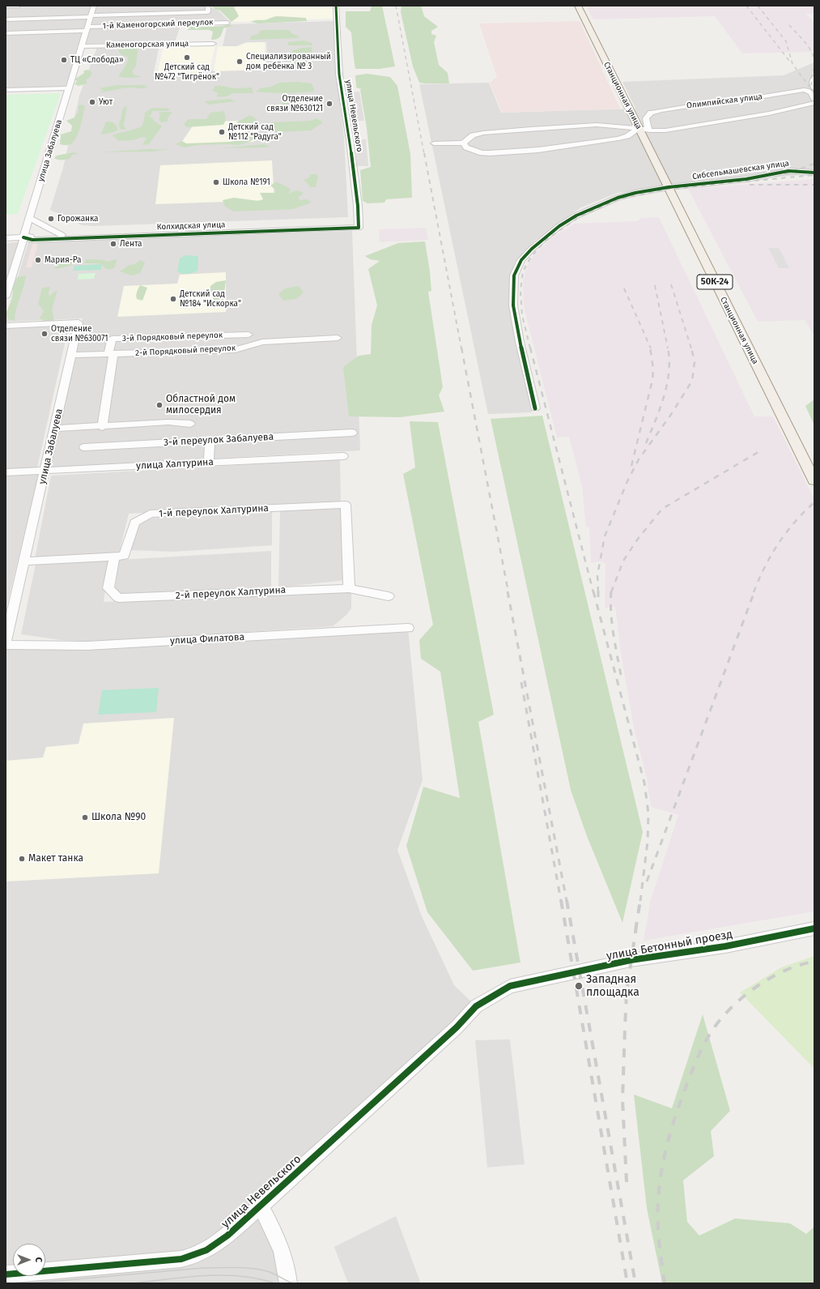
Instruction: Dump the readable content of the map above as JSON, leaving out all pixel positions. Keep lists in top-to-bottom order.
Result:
{
  "streets": {
    "main road": ["Станционная улица", "50К-24"],
    "street": [
      "1-й Каменогорский переулок",
      "Каменогорская улица",
      "Олимпийская улица",
      "улица Невельского",
      "улица Забалуева",
      "Сибсельмашевская улица",
      "Колхидская улица",
      "3-й Порядковый переулок",
      "2-й Порядковый переулок",
      "3-й переулок Забалуева",
      "улица Халтурина",
      "1-й переулок Халтурина",
      "2-й переулок Халтурина",
      "улица Филатова",
      "улица Бетонный проезд"
    ]
  },
  "crossings": [
    ["1-й Каменогорский переулок", "улица Забалуева"],
    ["Каменогорская улица", "улица Забалуева"],
    ["Станционная улица", "Олимпийская улица"],
    ["Станционная улица", "Сибсельмашевская улица"],
    ["улица Невельского", "Колхидская улица"],
    ["улица Невельского", "улица Бетонный проезд"],
    ["улица Забалуева", "Колхидская улица"],
    ["улица Забалуева", "2-й Порядковый переулок"],
    ["улица Забалуева", "улица Халтурина"],
    ["улица Забалуева", "1-й переулок Халтурина"],
    ["3-й Порядковый переулок", "2-й Порядковый переулок"],
    ["1-й переулок Халтурина", "2-й переулок Халтурина"]
  ],
  "places": [
    "Детский сад №472 \"Тигрёнок\"",
    "ТЦ «Слобода»",
    "Специализированный дом ребёнка № 3",
    "Уют",
    "Отделение связи №630121",
    "Детский сад №112 \"Радуга\"",
    "Школа №191",
    "Горожанка",
    "Лента",
    "Мария-Ра",
    "Детский сад №184 \"Искорка\"",
    "Отделение связи №630071",
    "Областной дом милосердия",
    "Школа №90",
    "Макет танка",
    "Западная площадка"
  ],
  "north": "right"
}
